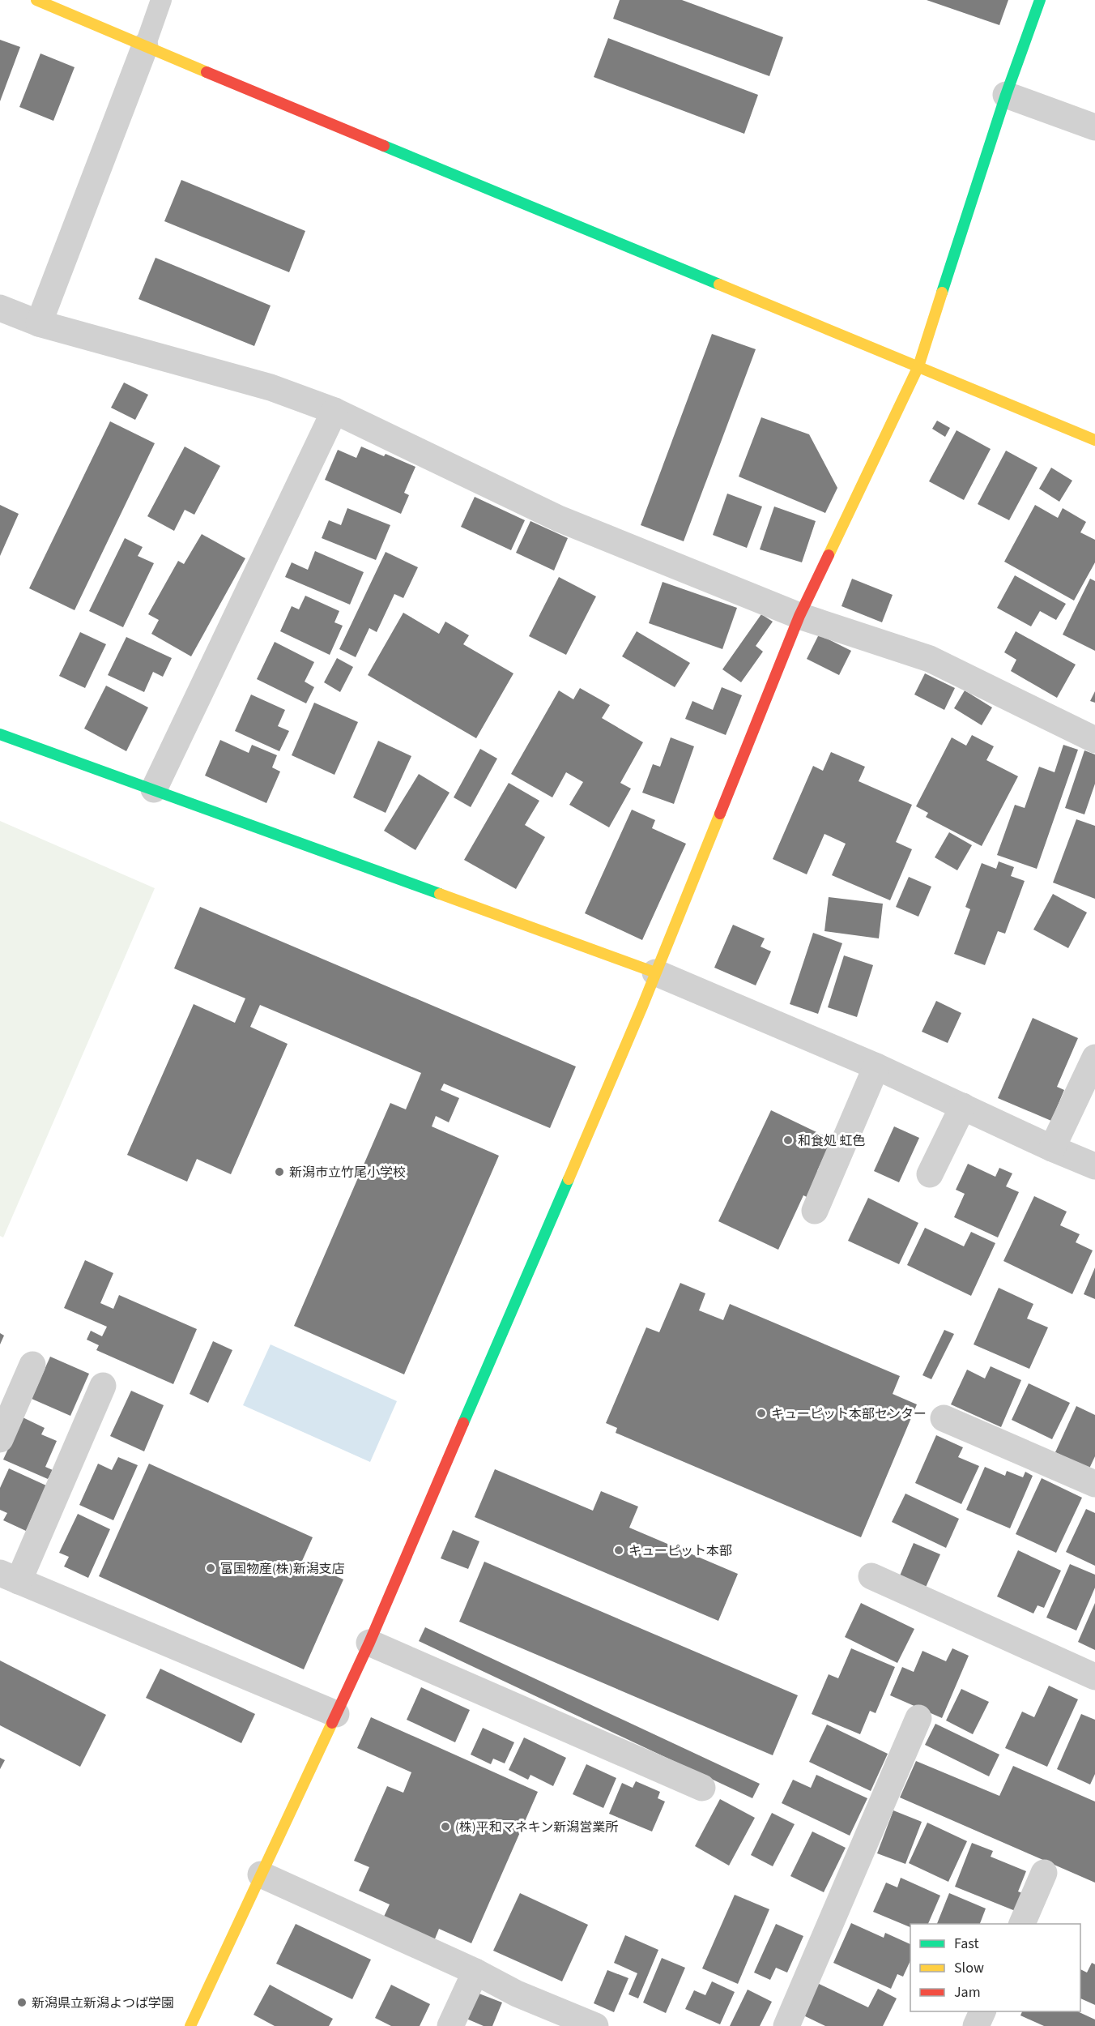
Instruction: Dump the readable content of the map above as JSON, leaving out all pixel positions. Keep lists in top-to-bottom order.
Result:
{
  "places": [
    "和食処 虹色",
    "新潟市立竹尾小学校",
    "キューピット本部センター",
    "キューピット本部",
    "富国物産(株)新潟支店",
    "(株)平和マネキン新潟営業所",
    "新潟県立新潟よつば学園"
  ],
  "legend": ["Fast", "Slow", "Jam"]
}
